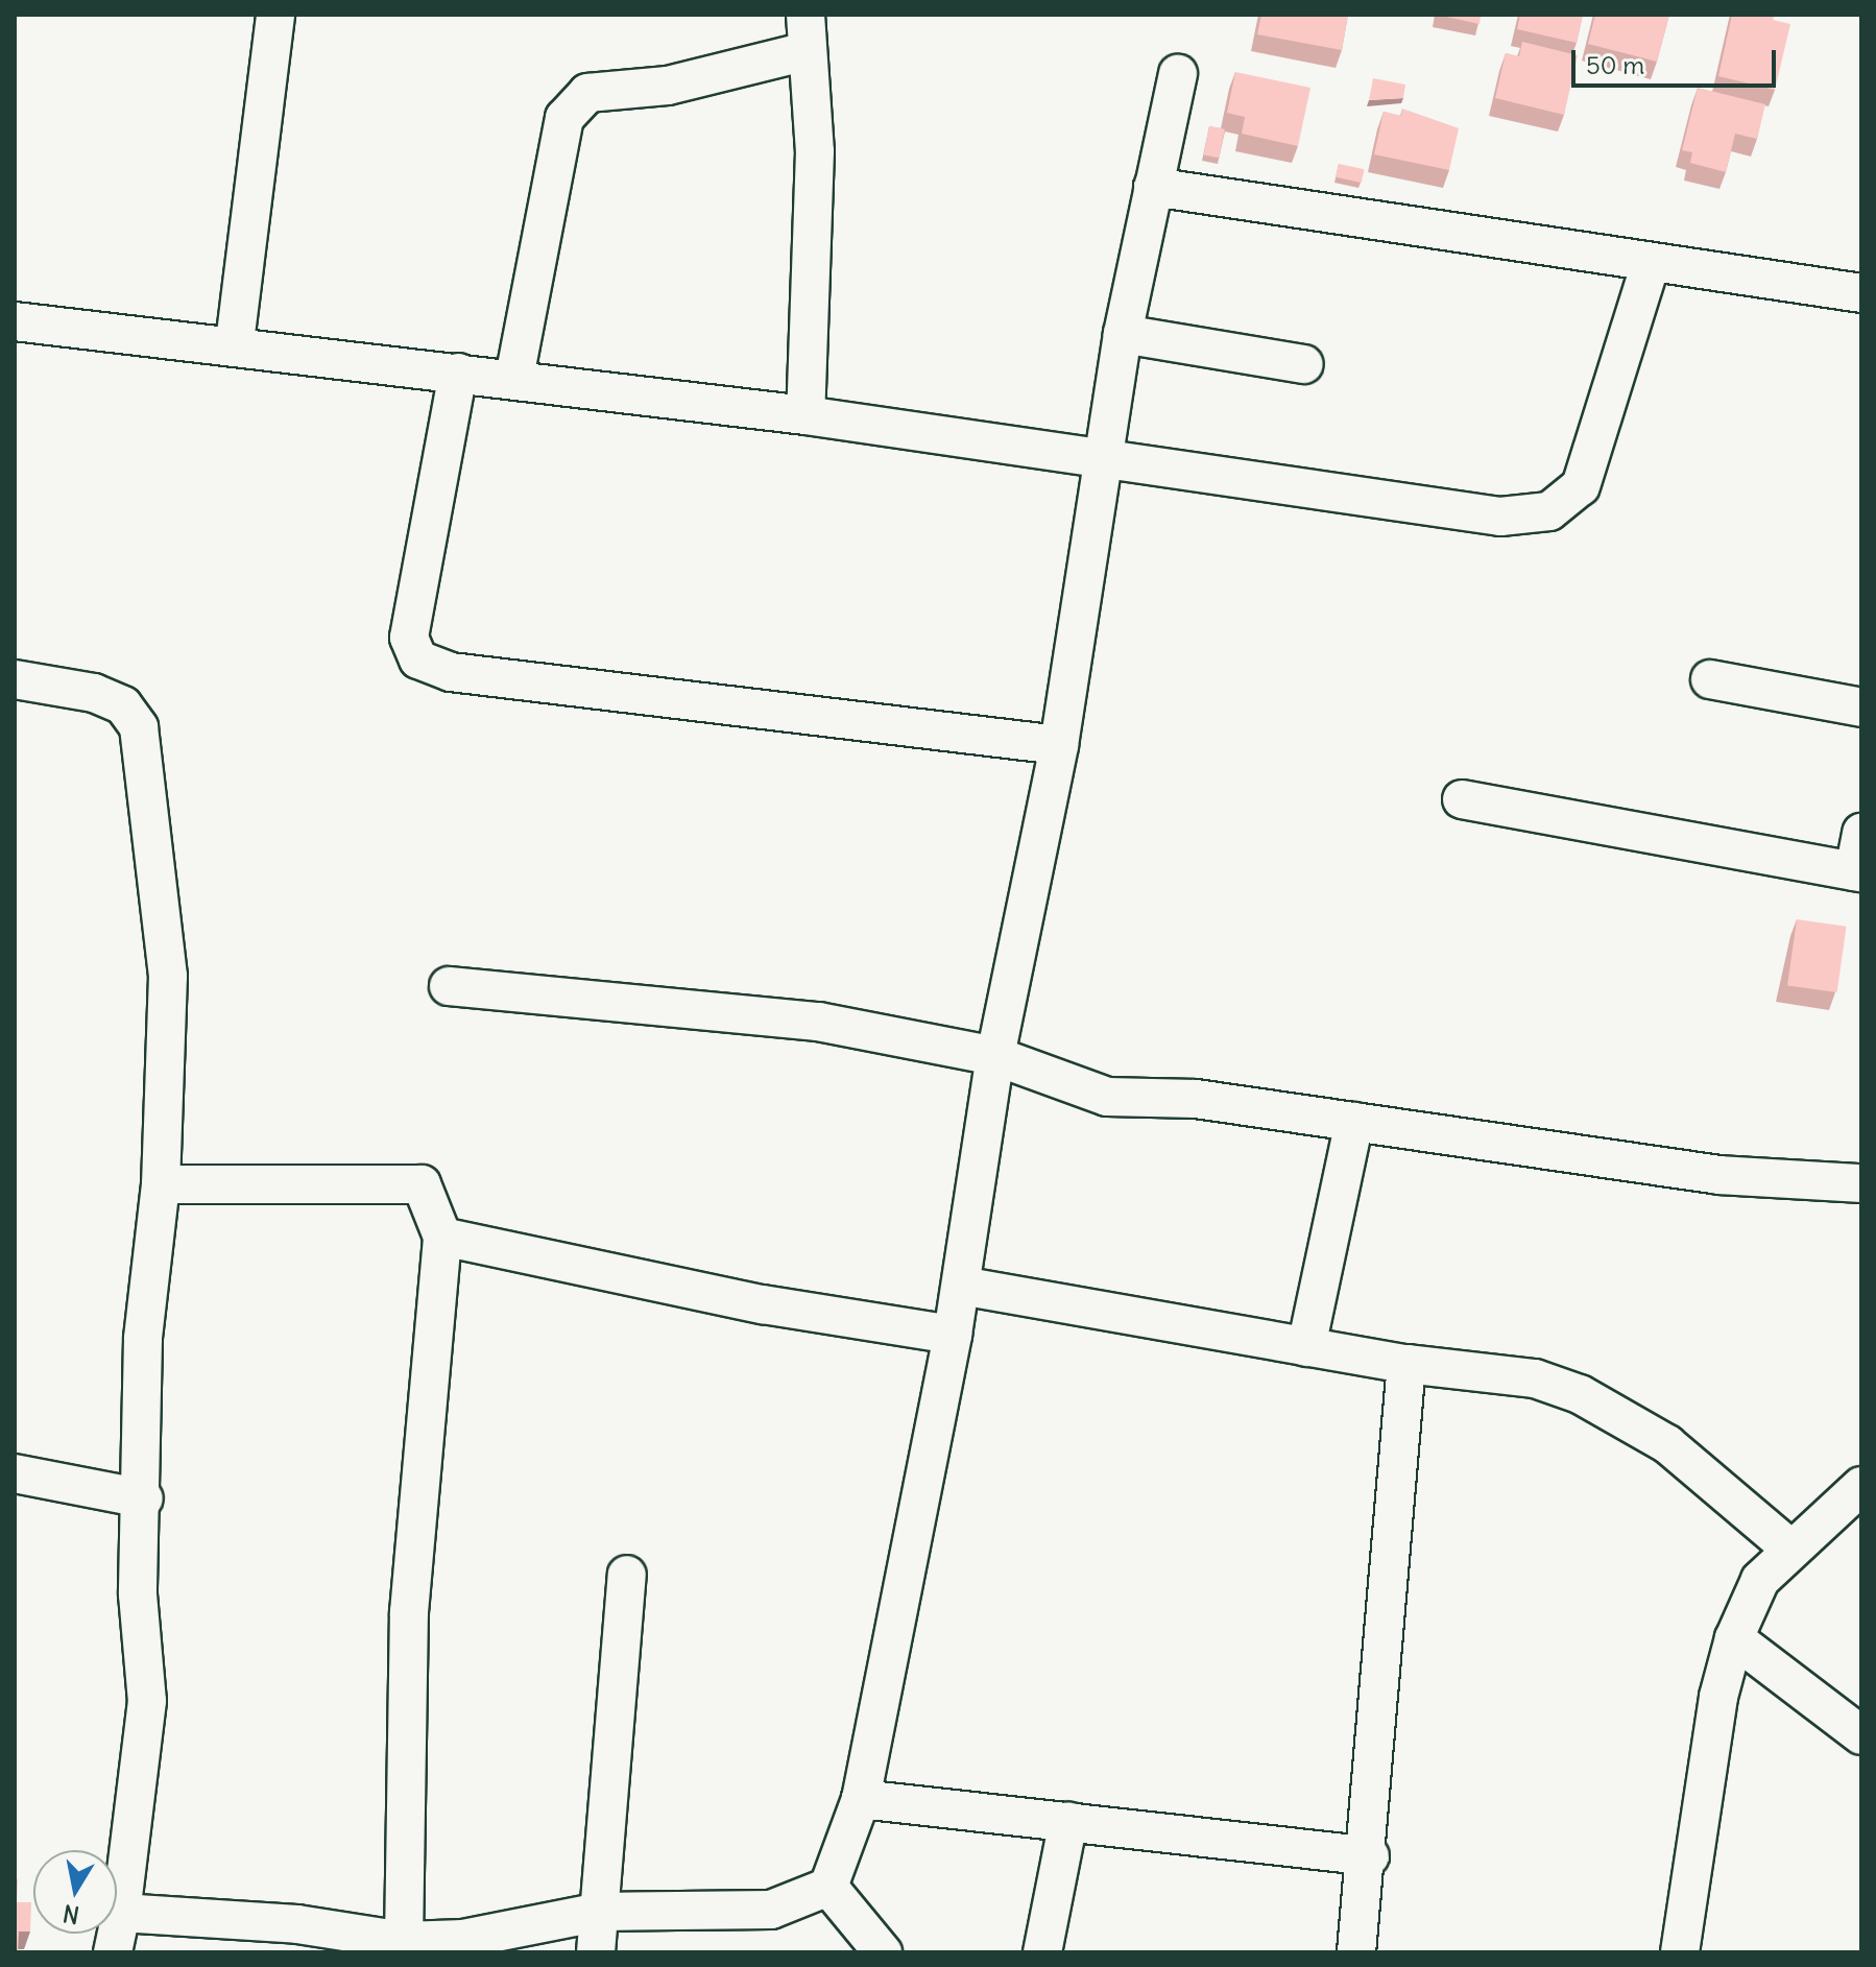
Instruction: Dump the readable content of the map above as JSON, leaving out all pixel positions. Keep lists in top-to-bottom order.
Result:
{
  "scale_bar": "50 m",
  "north": "bottom"
}
